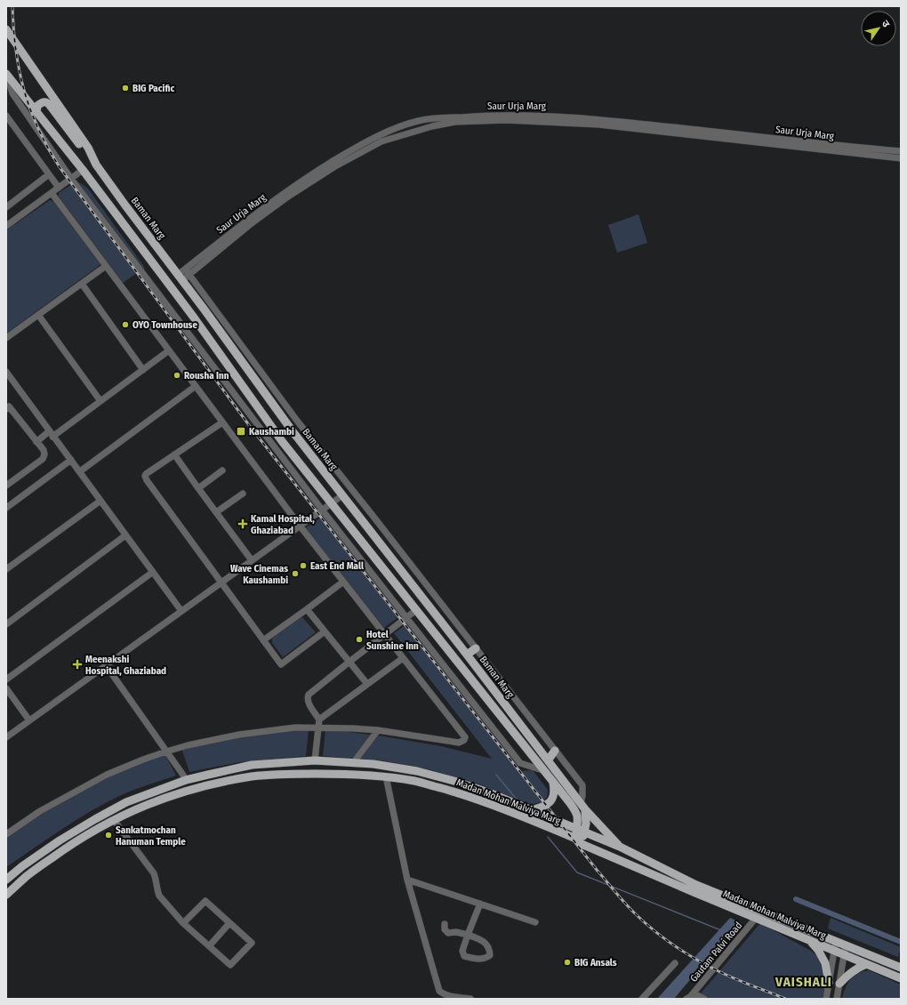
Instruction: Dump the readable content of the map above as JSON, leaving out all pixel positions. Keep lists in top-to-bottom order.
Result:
{
  "streets": {
    "main road": ["Baman Marg", "Madan Mohan Malviya Marg"],
    "street": ["Saur Urja Marg", "Gautam Palvi Road"]
  },
  "crossings": [
    ["Saur Urja Marg", "Baman Marg"],
    ["Baman Marg", "Madan Mohan Malviya Marg"],
    ["Madan Mohan Malviya Marg", "Gautam Palvi Road"]
  ],
  "districts": ["VAISHALI"],
  "places": {
    "other": [
      "BIG Pacific",
      "OYO Townhouse",
      "Rousha Inn",
      "East End Mall",
      "Wave Cinemas Kaushambi",
      "Hotel Sunshine Inn",
      "Sankatmochan Hanuman Temple",
      "BIG Ansals"
    ],
    "transit": ["Kaushambi"],
    "health": ["Kamal Hospital, Ghaziabad", "Meenakshi Hospital, Ghaziabad"]
  },
  "north": "top right"
}
